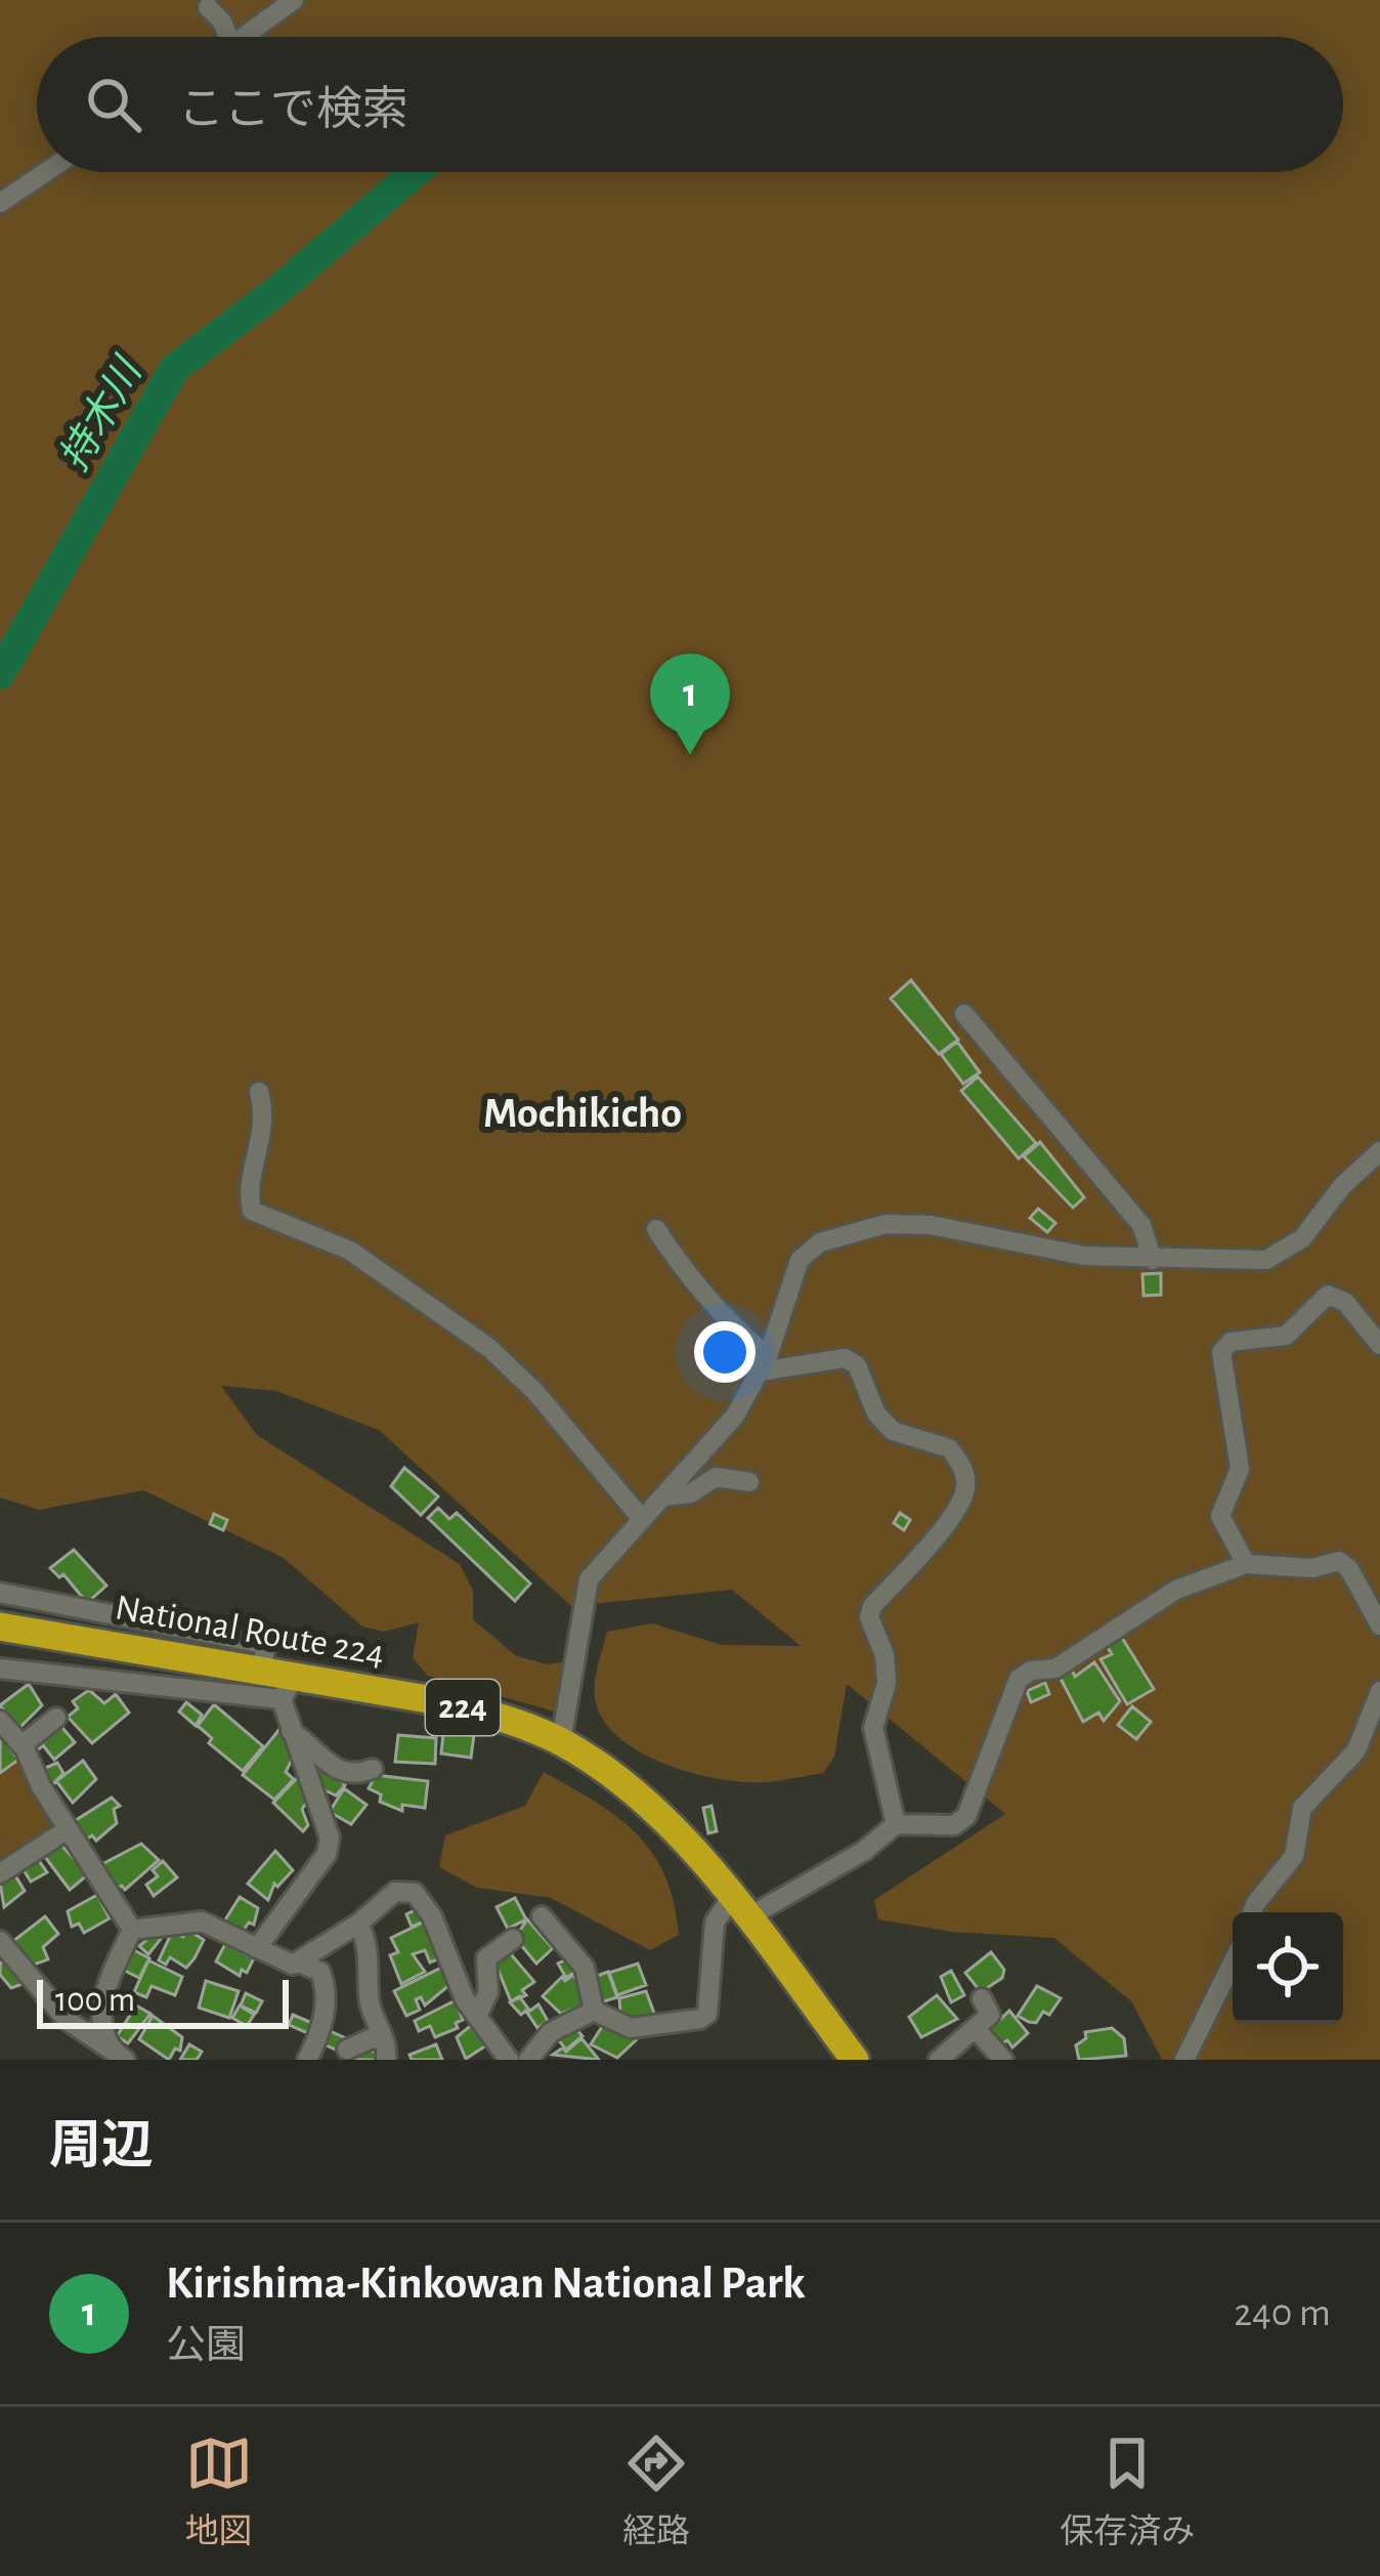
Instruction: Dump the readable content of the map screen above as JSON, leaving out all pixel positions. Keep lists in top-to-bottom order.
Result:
{
  "streets": {
    "highway": ["National Route 224", "224"]
  },
  "districts": ["Mochikicho"],
  "water": ["持木川"],
  "scale_bar": "100 m",
  "page": {
    "search": "ここで検索",
    "pins": "1",
    "scale": "100 m",
    "heading": "周辺",
    "list": [
      {
        "mark": "1",
        "name": "Kirishima-Kinkowan National Park",
        "note": "公園",
        "value": "240 m"
      }
    ],
    "nav": ["地図", "経路", "保存済み"]
  }
}
